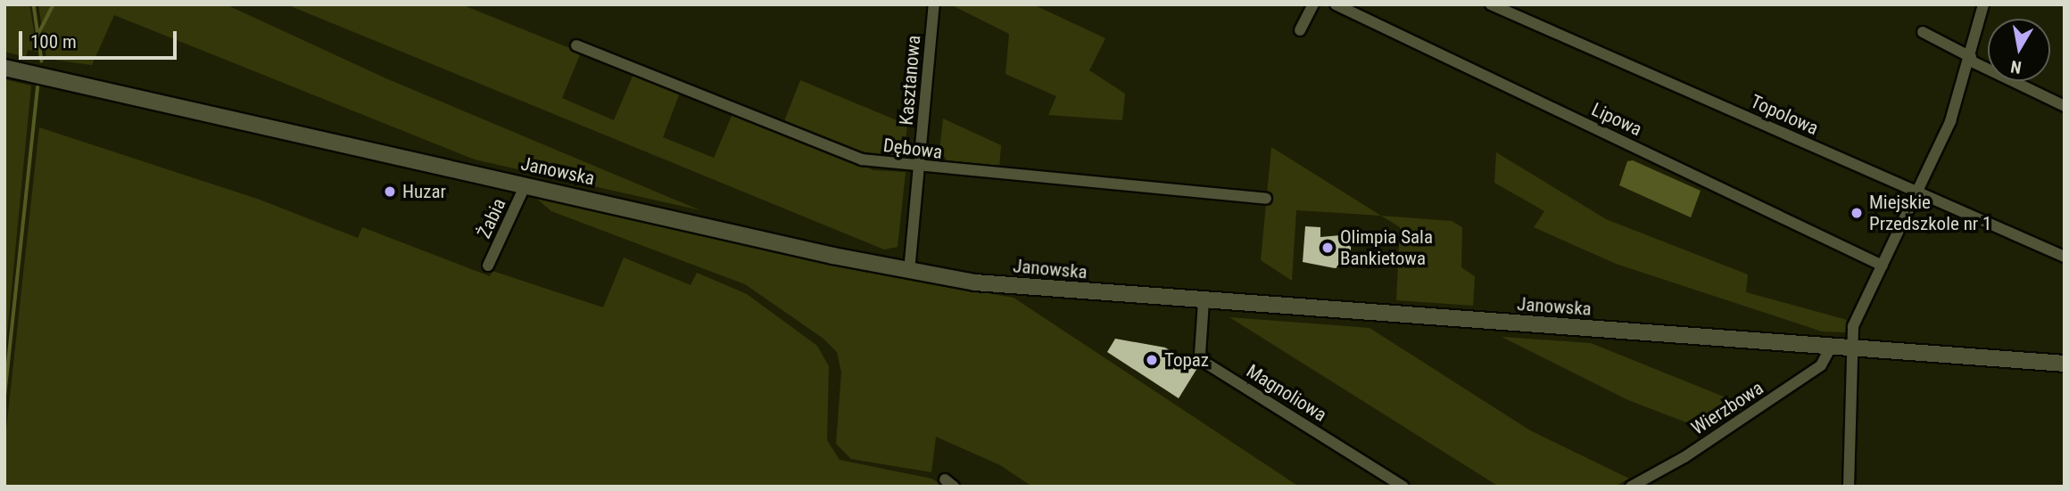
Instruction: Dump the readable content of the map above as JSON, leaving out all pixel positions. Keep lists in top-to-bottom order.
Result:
{
  "streets": {
    "main road": ["Janowska"],
    "street": [
      "Kasztanowa",
      "Topolowa",
      "Lipowa",
      "Dębowa",
      "Żabia",
      "Magnoliowa",
      "Wierzbowa"
    ]
  },
  "crossings": [
    ["Kasztanowa", "Dębowa"],
    ["Kasztanowa", "Janowska"],
    ["Janowska", "Żabia"],
    ["Janowska", "Magnoliowa"],
    ["Janowska", "Wierzbowa"]
  ],
  "places": [
    "Huzar",
    "Miejskie Przedszkole nr 1",
    "Olimpia Sala Bankietowa",
    "Topaz"
  ],
  "scale_bar": "100 m",
  "north": "bottom"
}
